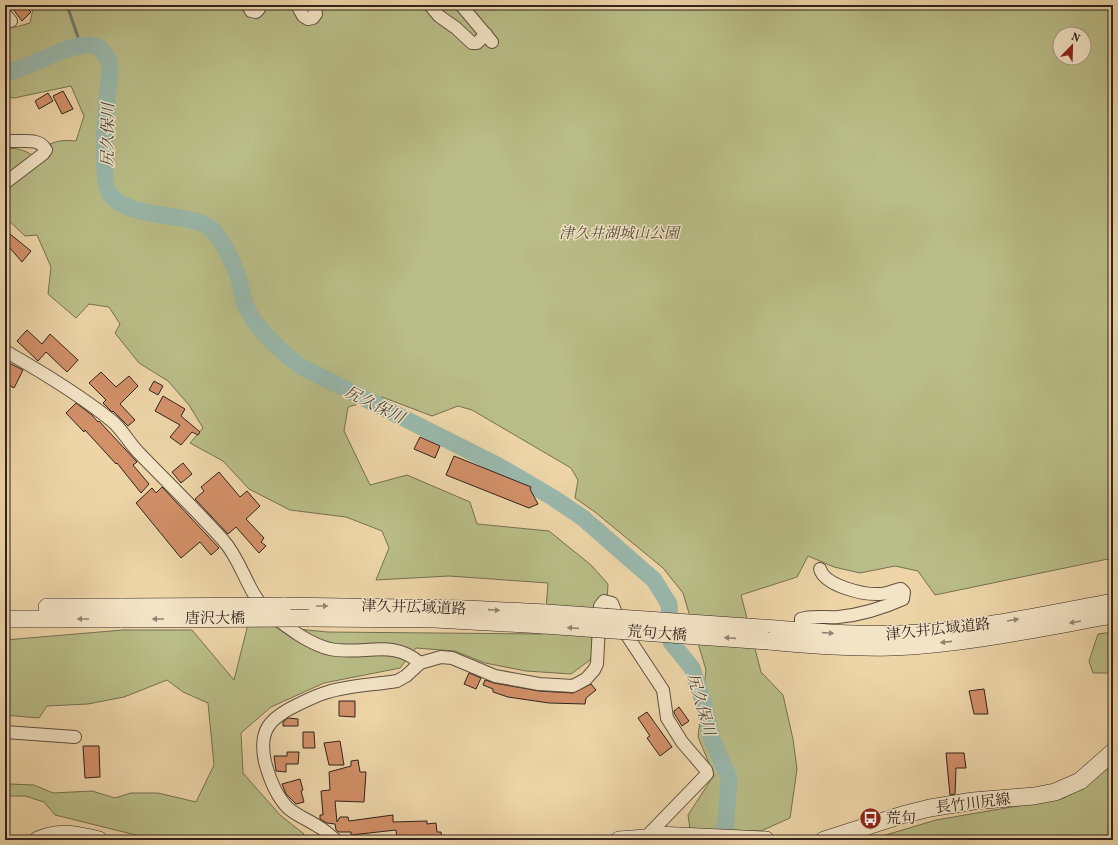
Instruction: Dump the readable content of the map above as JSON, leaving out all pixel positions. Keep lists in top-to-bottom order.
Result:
{
  "streets": {
    "main road": [
      "津久井広域道路",
      "唐沢大橋",
      "荒句大橋",
      "長竹川尻線"
    ]
  },
  "crossings": [
    ["津久井広域道路", "唐沢大橋"],
    ["津久井広域道路", "荒句大橋"]
  ],
  "water": ["尻久保川"],
  "parks": ["津久井湖城山公園"],
  "places": {
    "bus stop": ["荒句"]
  },
  "north": "top right"
}
